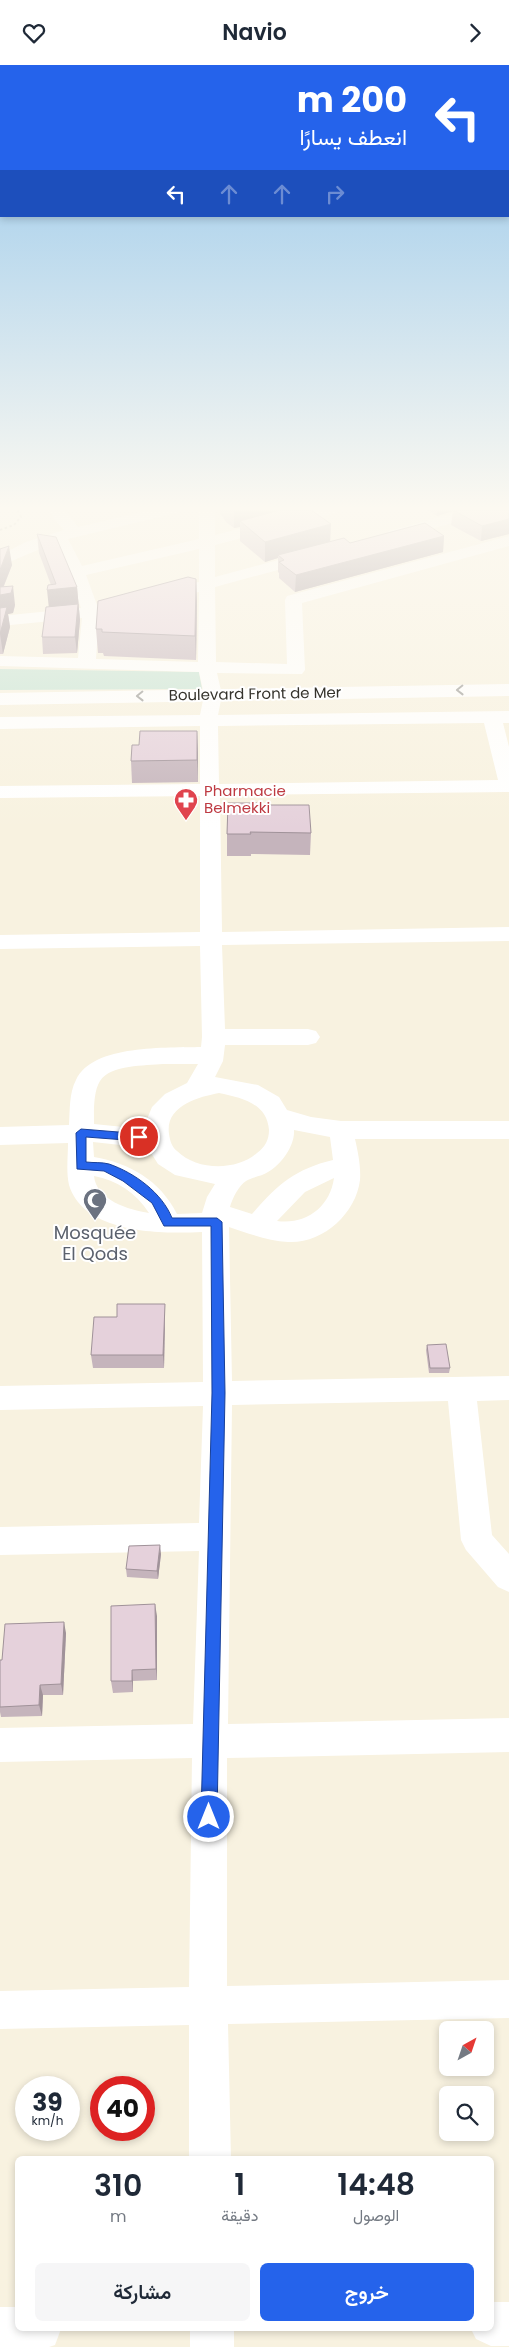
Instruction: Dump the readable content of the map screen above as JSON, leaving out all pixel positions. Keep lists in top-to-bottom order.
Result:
{
  "streets": {
    "main road": ["Boulevard Front de Mer"]
  },
  "places": {
    "pharmacy": ["Pharmacie Belmekki"],
    "mosque": ["Mosquée El Qods"]
  },
  "north": "top right",
  "page": {
    "header": "Navio",
    "turn": ["200 m", "انعطف يسارًا"],
    "speed": "39 km/h",
    "limit": "40",
    "eta": [
      "14:48",
      "الوصول",
      "1",
      "دقيقة",
      "310",
      "m"
    ],
    "buttons": ["خروج", "مشاركة"]
  }
}
